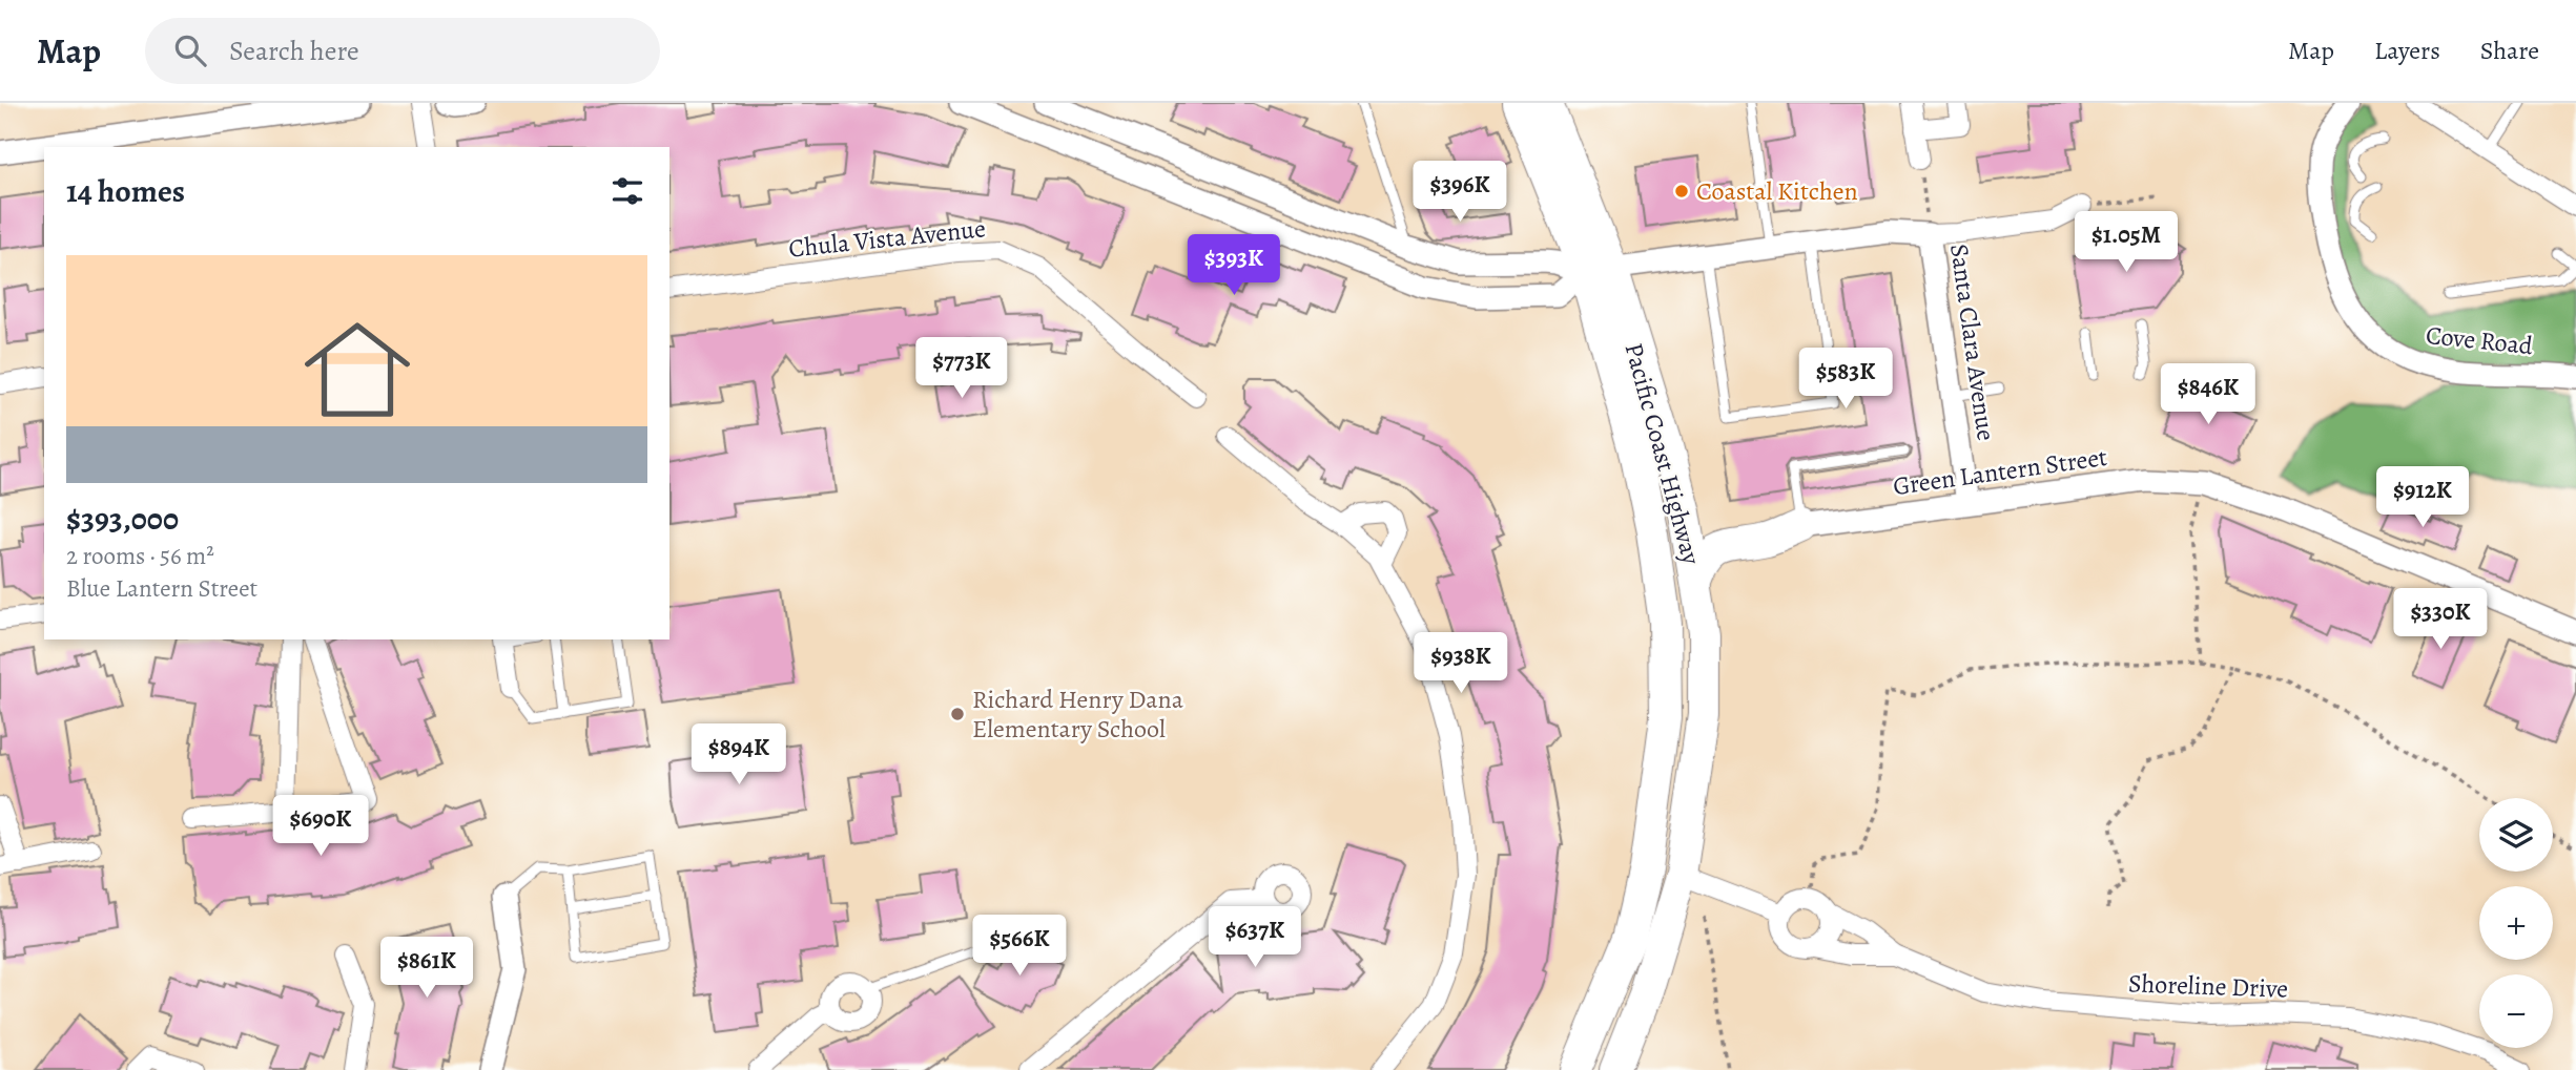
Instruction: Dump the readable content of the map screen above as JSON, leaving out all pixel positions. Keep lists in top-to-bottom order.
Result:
{
  "streets": {
    "highway": ["Pacific Coast Highway"],
    "street": [
      "Chula Vista Avenue",
      "Cove Road",
      "Santa Clara Avenue",
      "Green Lantern Street",
      "Shoreline Drive"
    ]
  },
  "crossings": [
    ["Santa Clara Avenue", "Green Lantern Street"]
  ],
  "places": ["Coastal Kitchen", "Richard Henry Dana Elementary School"],
  "page": {
    "header": "Map",
    "search": "Search here",
    "nav": ["Map", "Layers", "Share"],
    "heading": "14 homes",
    "price": [
      "$396K",
      "$1.05M",
      "$393K",
      "$773K",
      "$583K",
      "$846K",
      "$912K",
      "$330K",
      "$938K",
      "$894K",
      "$690K",
      "$637K",
      "$566K",
      "$861K"
    ],
    "list": [
      {
        "name": "$393,000",
        "note": "2 rooms · 56 m² · Blue Lantern Street"
      }
    ],
    "map_buttons": ["+", "−"]
  }
}
